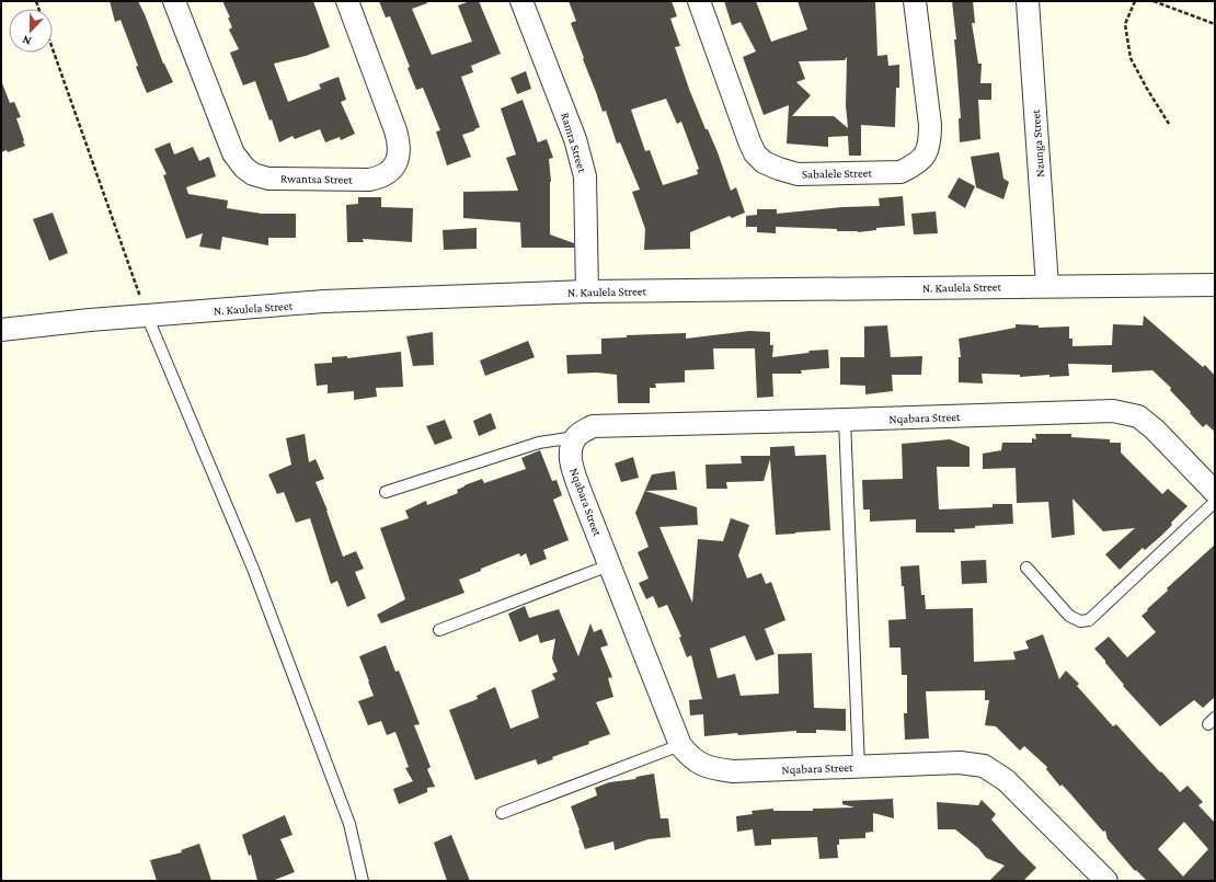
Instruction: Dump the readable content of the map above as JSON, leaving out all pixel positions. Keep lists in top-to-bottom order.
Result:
{
  "streets": {
    "street": [
      "Ramra Street",
      "Nzunga Street",
      "Sabalele Street",
      "Rwantsa Street",
      "N. Kaulela Street",
      "Nqabara Street"
    ]
  },
  "crossings": [
    ["Ramra Street", "N. Kaulela Street"],
    ["Nzunga Street", "N. Kaulela Street"]
  ],
  "north": "bottom"
}
